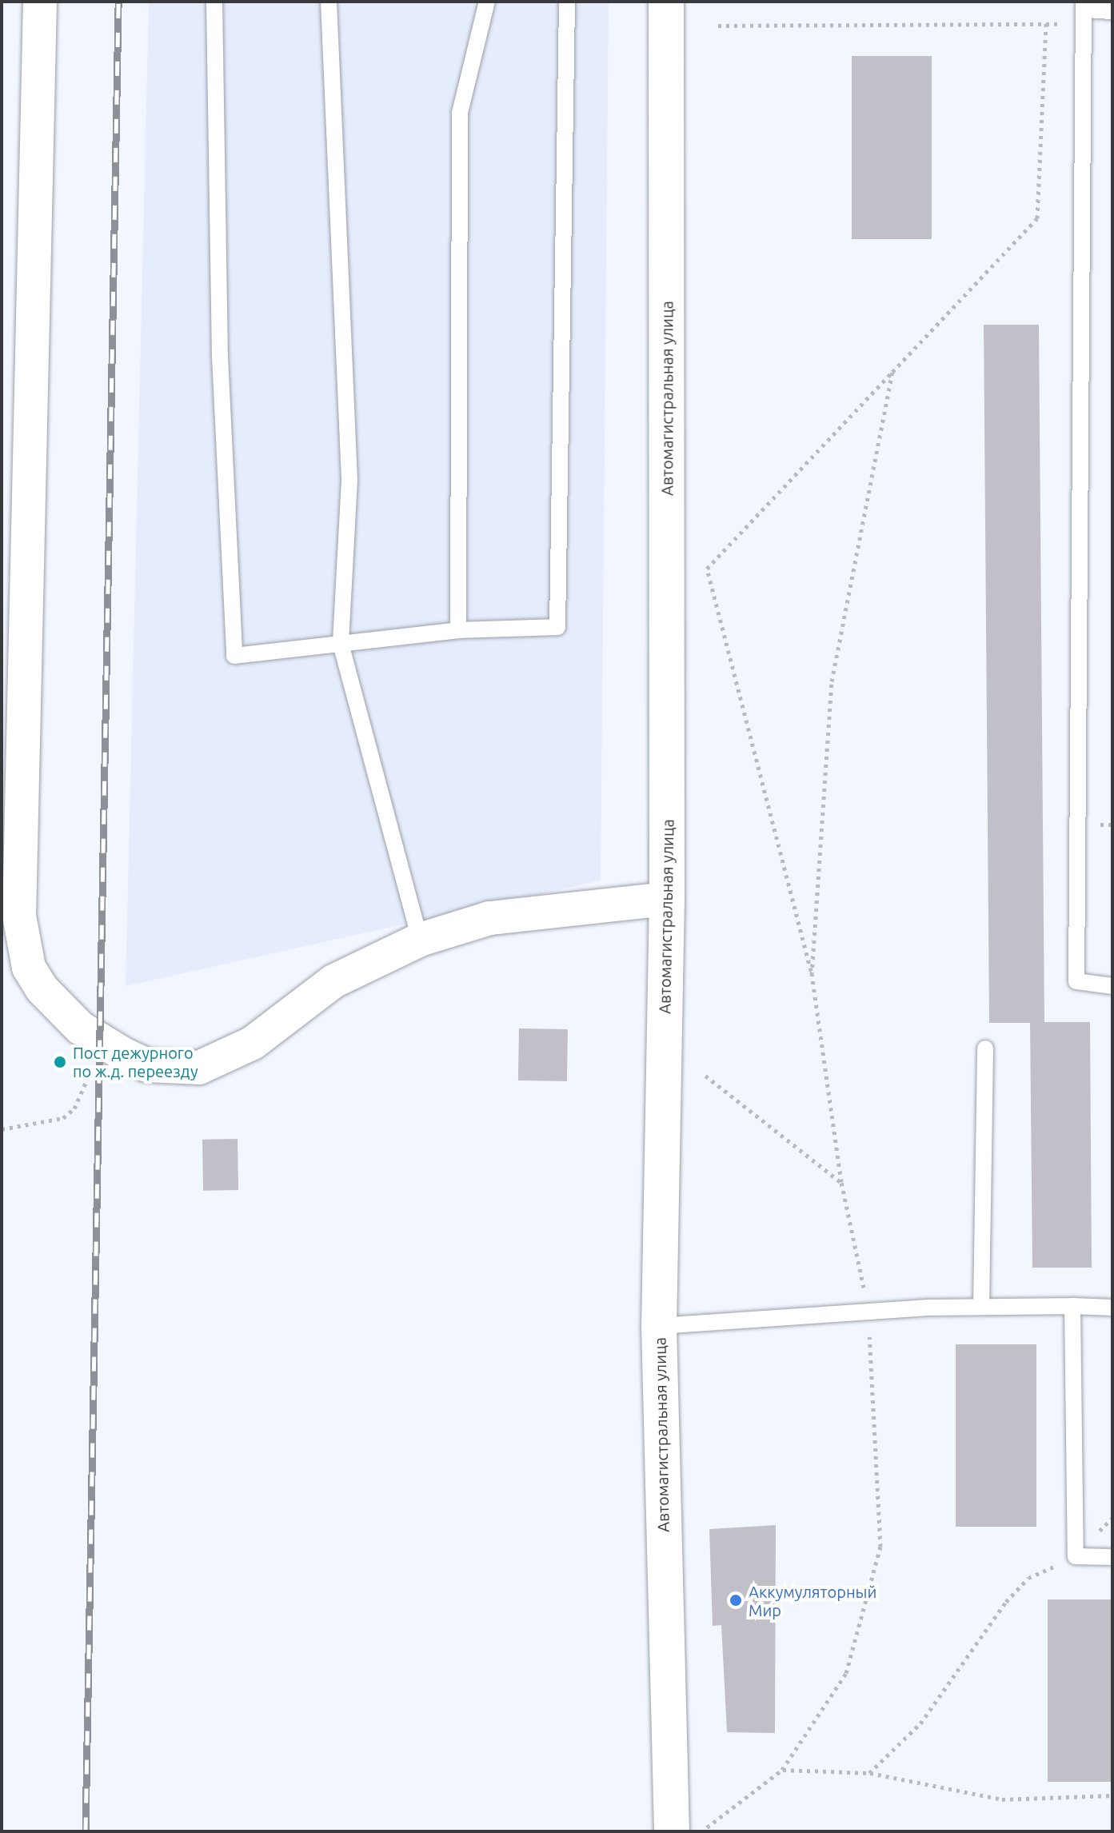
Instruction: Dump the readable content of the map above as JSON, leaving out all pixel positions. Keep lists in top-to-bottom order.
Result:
{
  "streets": {
    "main road": ["Автомагистральная улица"]
  },
  "places": ["Пост дежурного по ж.д. переезду", "Аккумуляторный Мир"]
}
